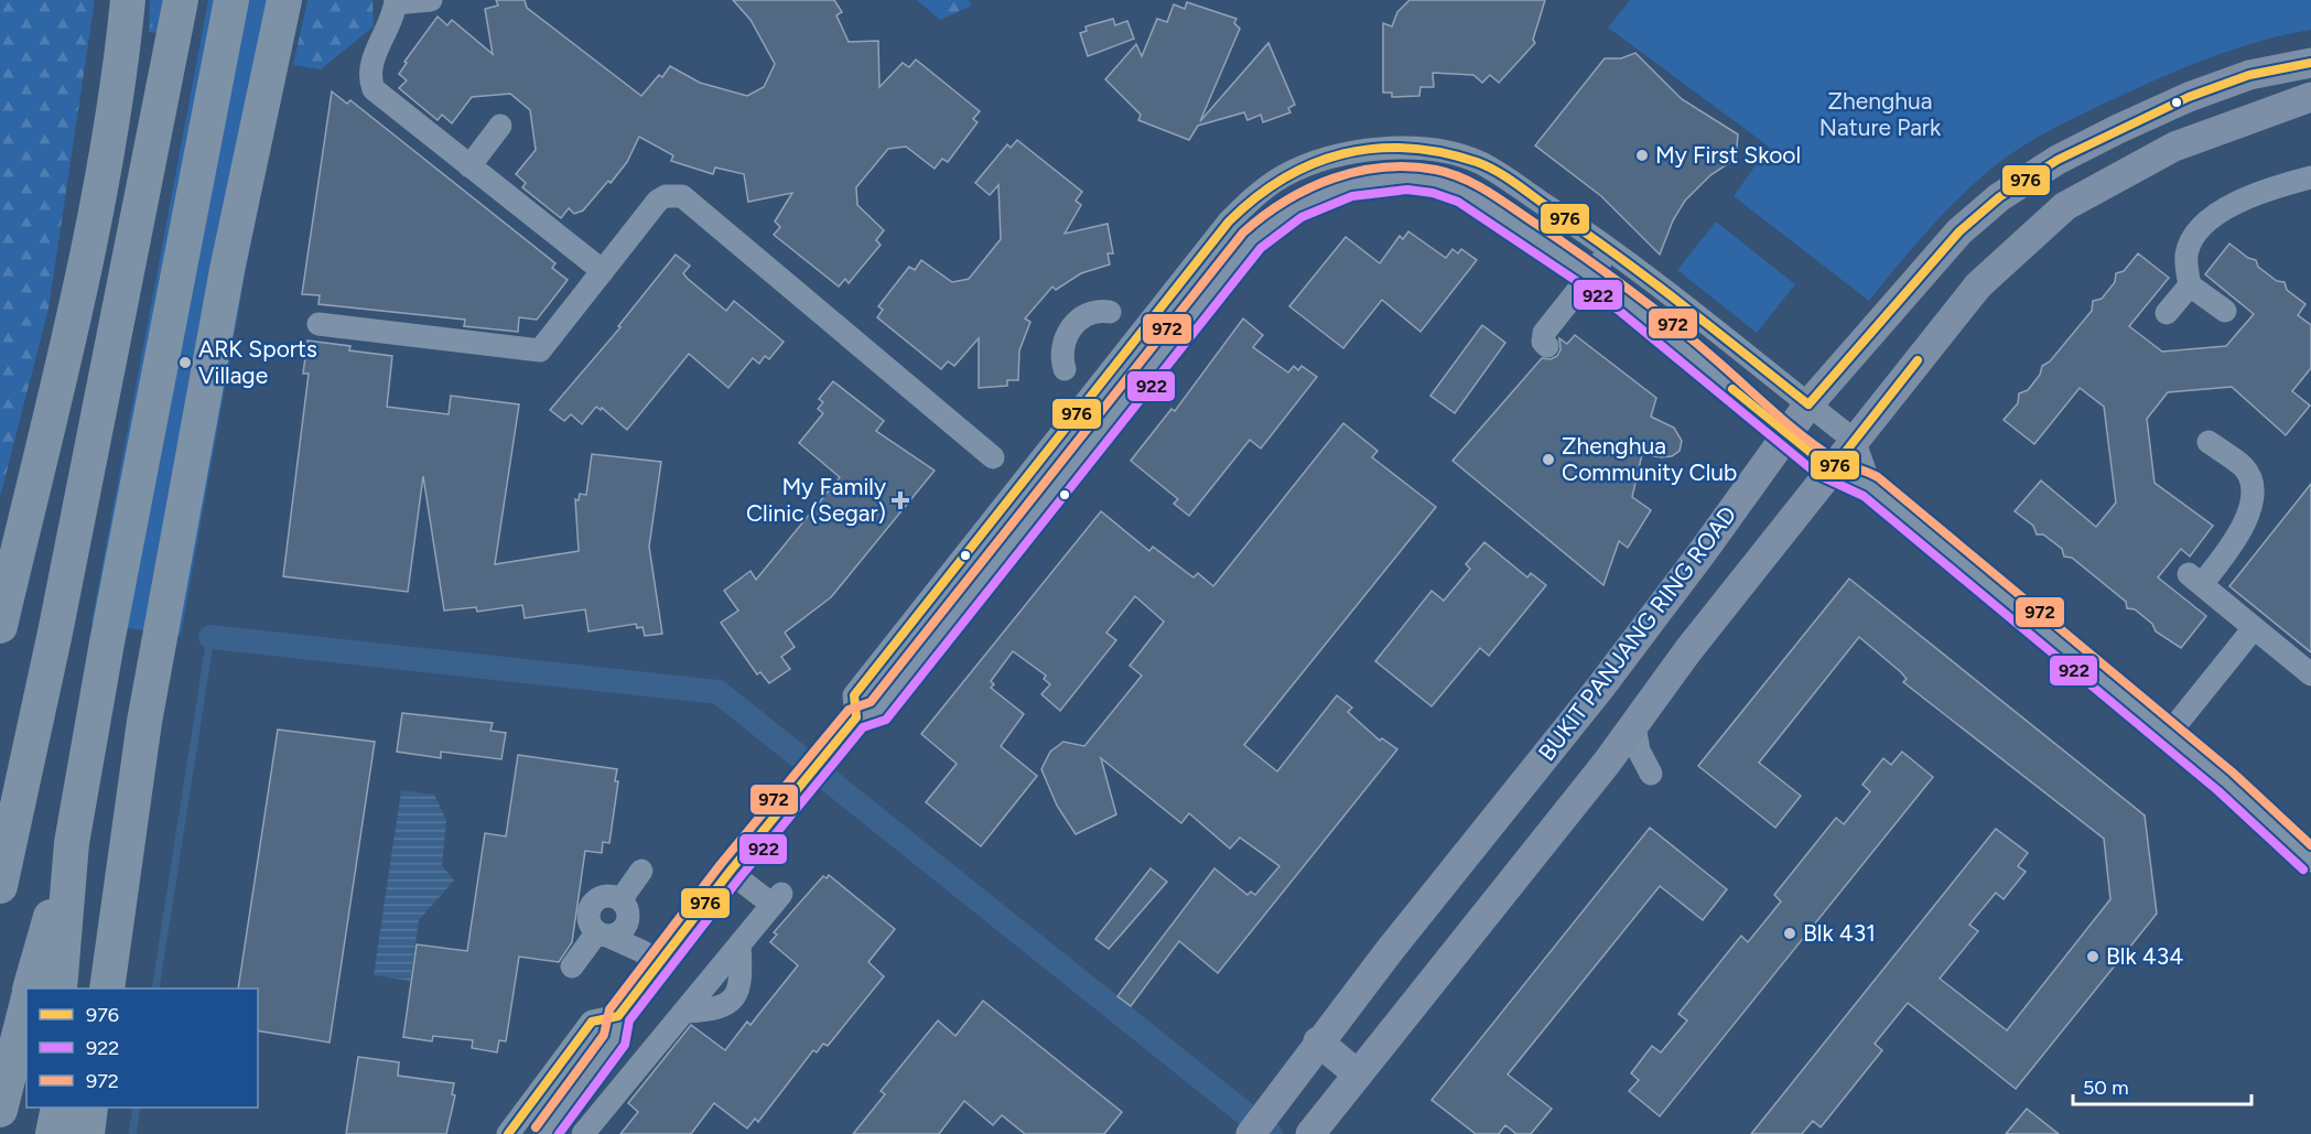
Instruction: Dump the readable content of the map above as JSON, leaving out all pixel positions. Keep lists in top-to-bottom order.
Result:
{
  "streets": {
    "main road": ["BUKIT PANJANG RING ROAD"]
  },
  "parks": ["Zhenghua Nature Park"],
  "places": {
    "other": [
      "My First Skool",
      "ARK Sports Village",
      "Zhenghua Community Club",
      "Blk 431",
      "Blk 434"
    ],
    "health": ["My Family Clinic (Segar)"]
  },
  "lines": ["transit line 976", "transit line 972", "transit line 922"],
  "legend": ["976", "922", "972"],
  "scale_bar": "50 m"
}
